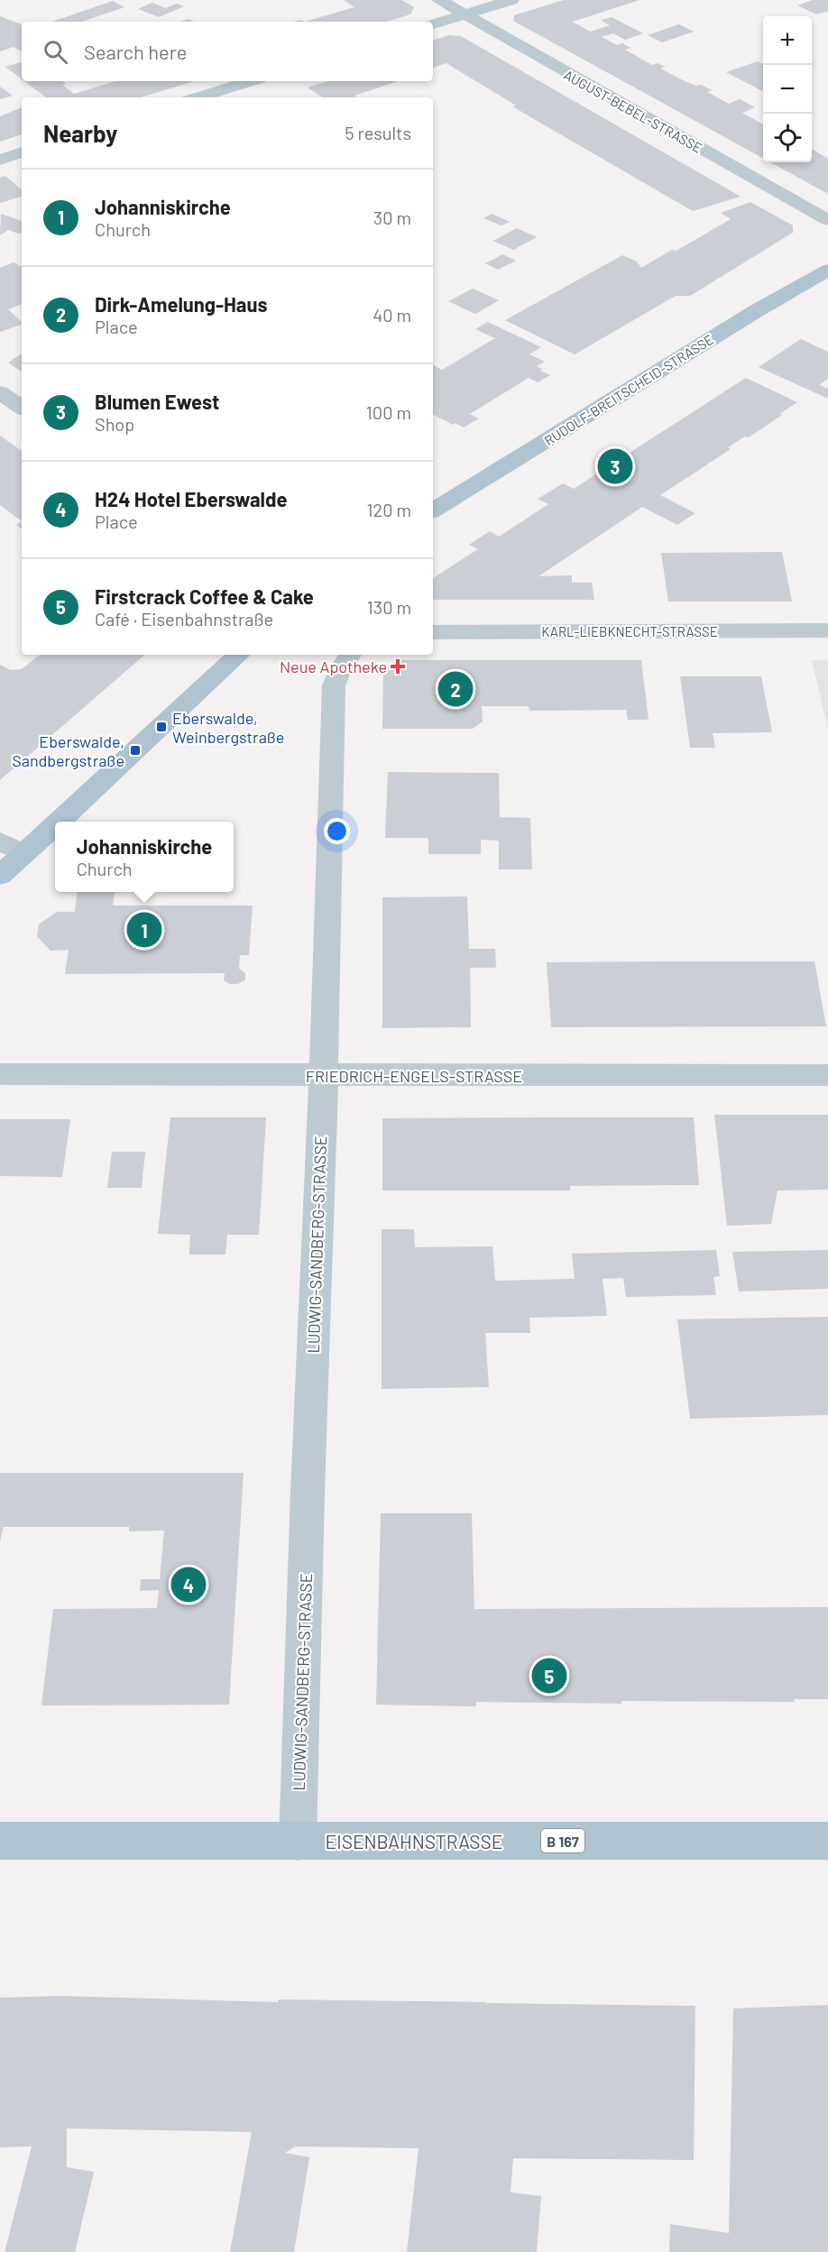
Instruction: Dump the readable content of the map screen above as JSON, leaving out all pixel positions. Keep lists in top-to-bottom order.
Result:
{
  "streets": {
    "main road": ["RUDOLF-BREITSCHEID-STRASSE", "EISENBAHNSTRASSE", "B 167"],
    "street": [
      "AUGUST-BEBEL-STRASSE",
      "KARL-LIEBKNECHT-STRASSE",
      "FRIEDRICH-ENGELS-STRASSE",
      "LUDWIG-SANDBERG-STRASSE"
    ]
  },
  "crossings": [
    ["FRIEDRICH-ENGELS-STRASSE", "LUDWIG-SANDBERG-STRASSE"],
    ["LUDWIG-SANDBERG-STRASSE", "EISENBAHNSTRASSE"]
  ],
  "places": {
    "health": ["Neue Apotheke"],
    "transit": ["Eberswalde, Weinbergstraße", "Eberswalde, Sandbergstraße"]
  },
  "page": {
    "map_buttons": ["+", "−"],
    "search": "Search here",
    "heading": ["Nearby", "5 results"],
    "list": [
      {
        "mark": "1",
        "name": "Johanniskirche",
        "note": "Church",
        "value": "30 m"
      },
      {
        "mark": "2",
        "name": "Dirk-Amelung-Haus",
        "note": "Place",
        "value": "40 m"
      },
      {
        "mark": "3",
        "name": "Blumen Ewest",
        "note": "Shop",
        "value": "100 m"
      },
      {
        "mark": "4",
        "name": "H24 Hotel Eberswalde",
        "note": "Place",
        "value": "120 m"
      },
      {
        "mark": "5",
        "name": "Firstcrack Coffee & Cake",
        "note": "Café · Eisenbahnstraße",
        "value": "130 m"
      }
    ],
    "pins": [
      "3",
      "2",
      "1",
      "4",
      "5"
    ],
    "popup": ["Johanniskirche", "Church"]
  }
}
